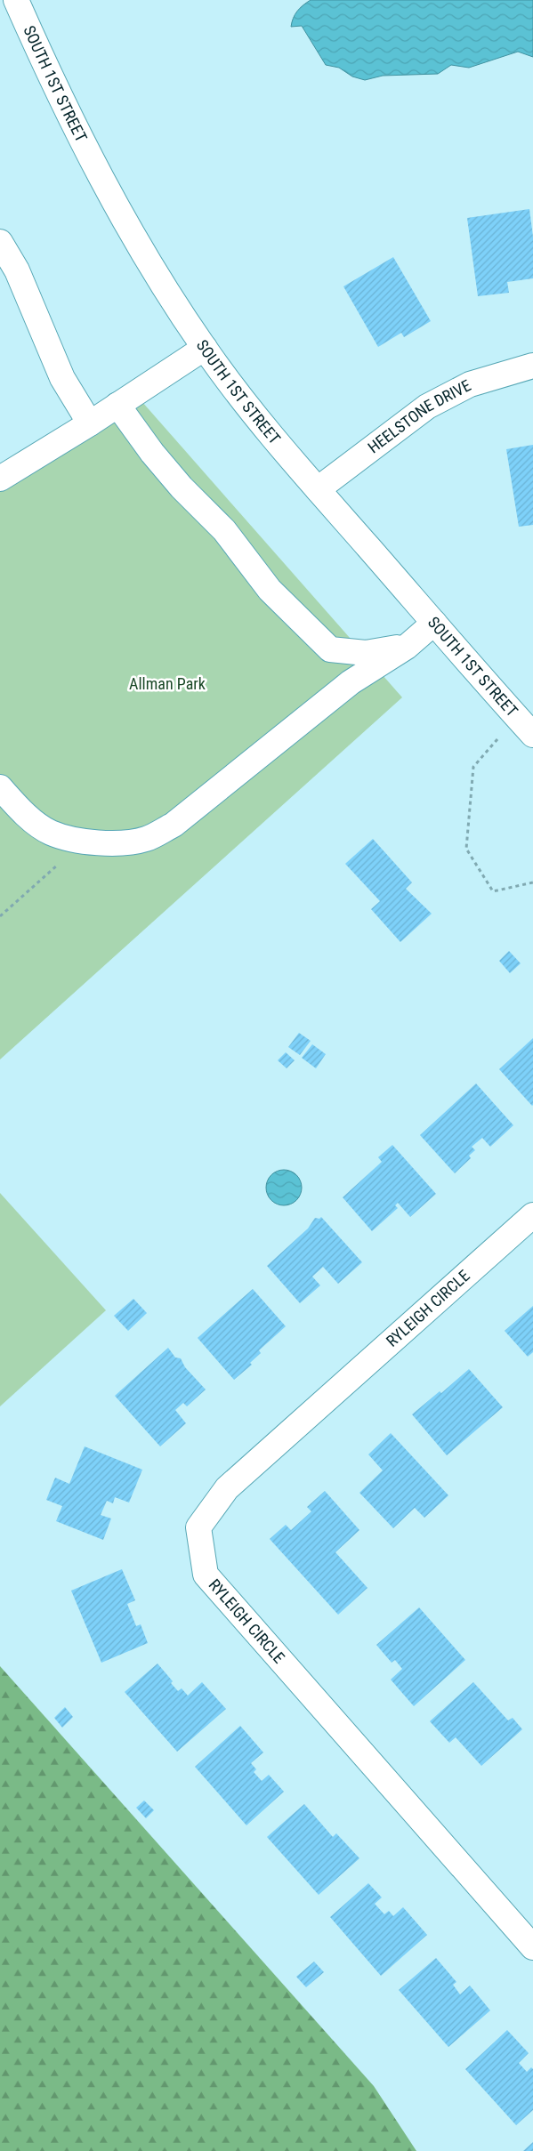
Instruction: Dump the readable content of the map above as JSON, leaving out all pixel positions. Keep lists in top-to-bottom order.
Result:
{
  "streets": {
    "street": ["SOUTH 1ST STREET", "HEELSTONE DRIVE", "RYLEIGH CIRCLE"]
  },
  "crossings": [
    ["SOUTH 1ST STREET", "HEELSTONE DRIVE"]
  ],
  "parks": ["Allman Park"]
}
